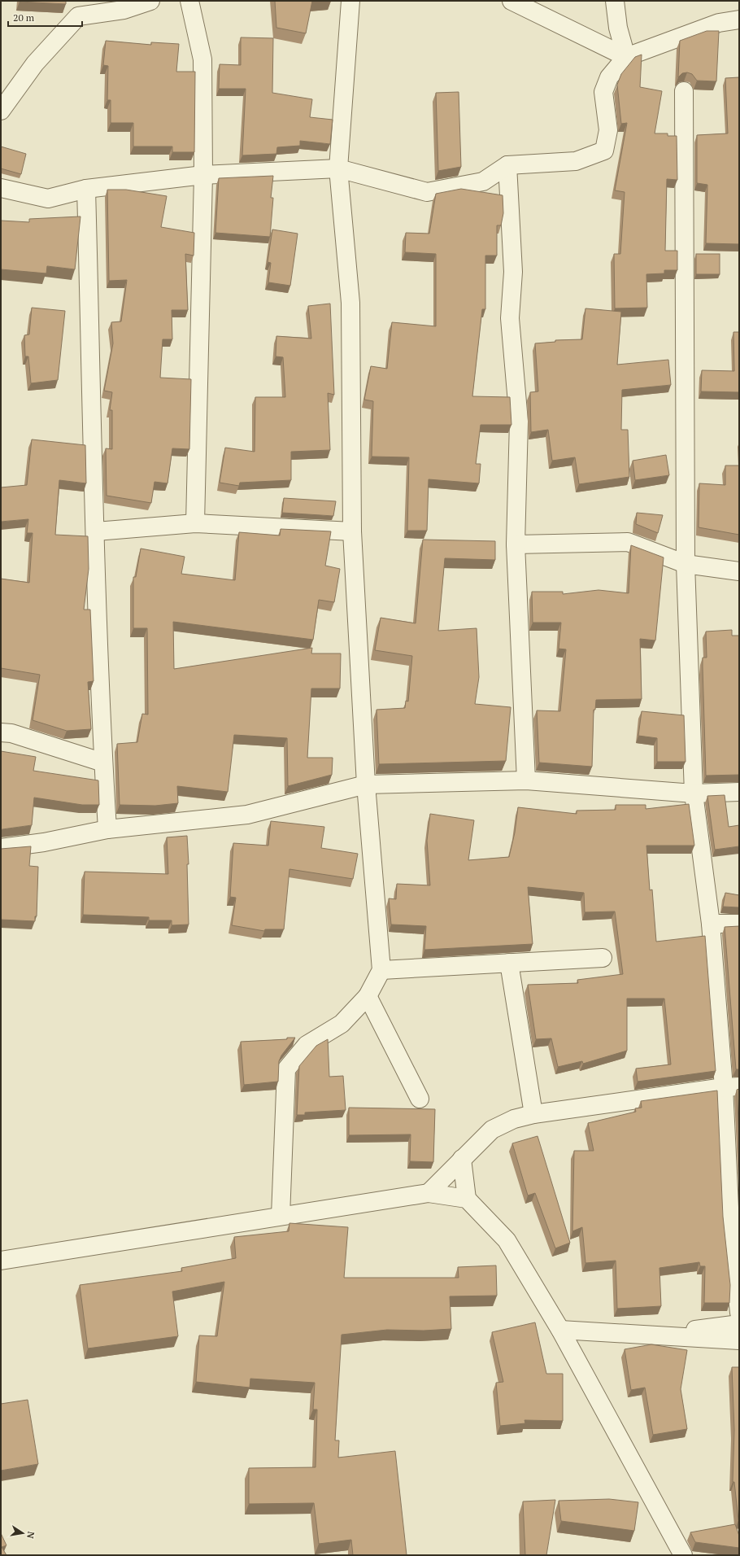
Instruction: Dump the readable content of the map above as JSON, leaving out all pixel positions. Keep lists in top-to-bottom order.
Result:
{
  "scale_bar": "20 m",
  "north": "right"
}
